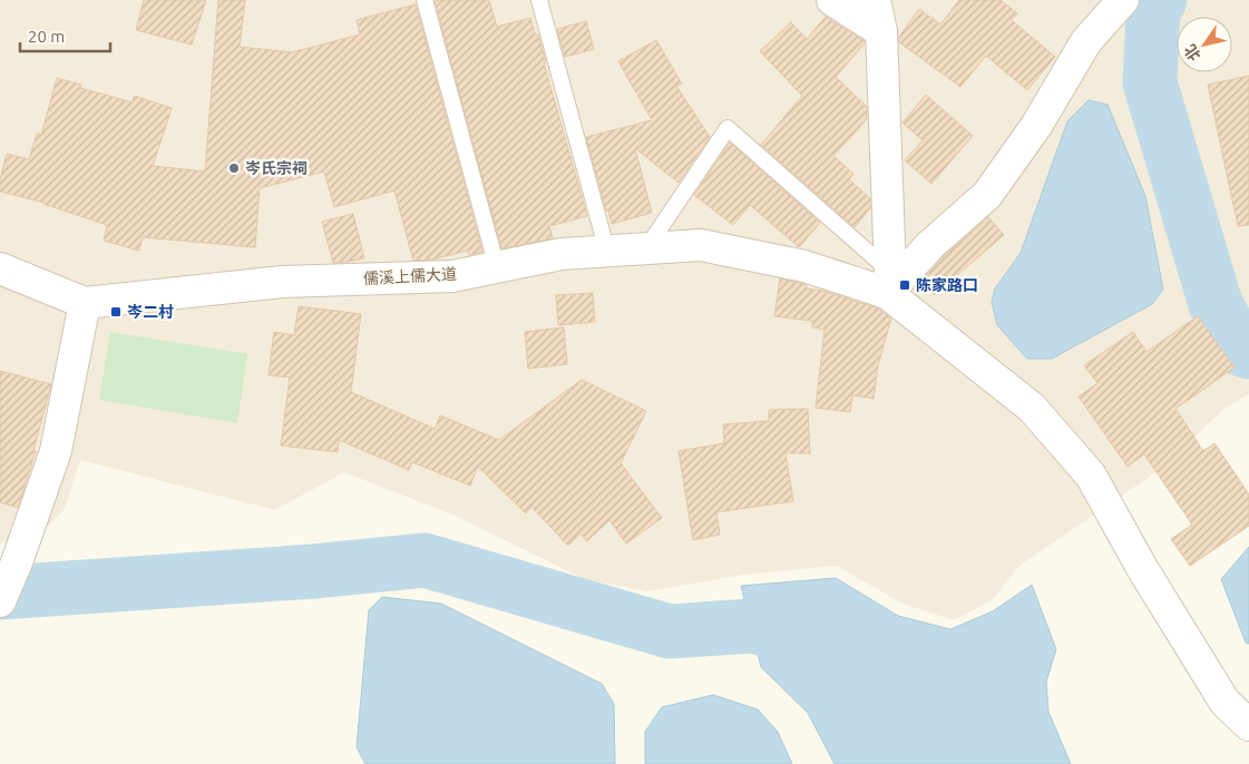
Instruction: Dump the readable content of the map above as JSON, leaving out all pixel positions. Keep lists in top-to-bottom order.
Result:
{
  "streets": {
    "street": ["儒溪上儒大道"]
  },
  "places": {
    "other": ["岑氏宗祠"],
    "transit": ["陈家路口", "岑二村"]
  },
  "scale_bar": "20 m",
  "north": "bottom left"
}
